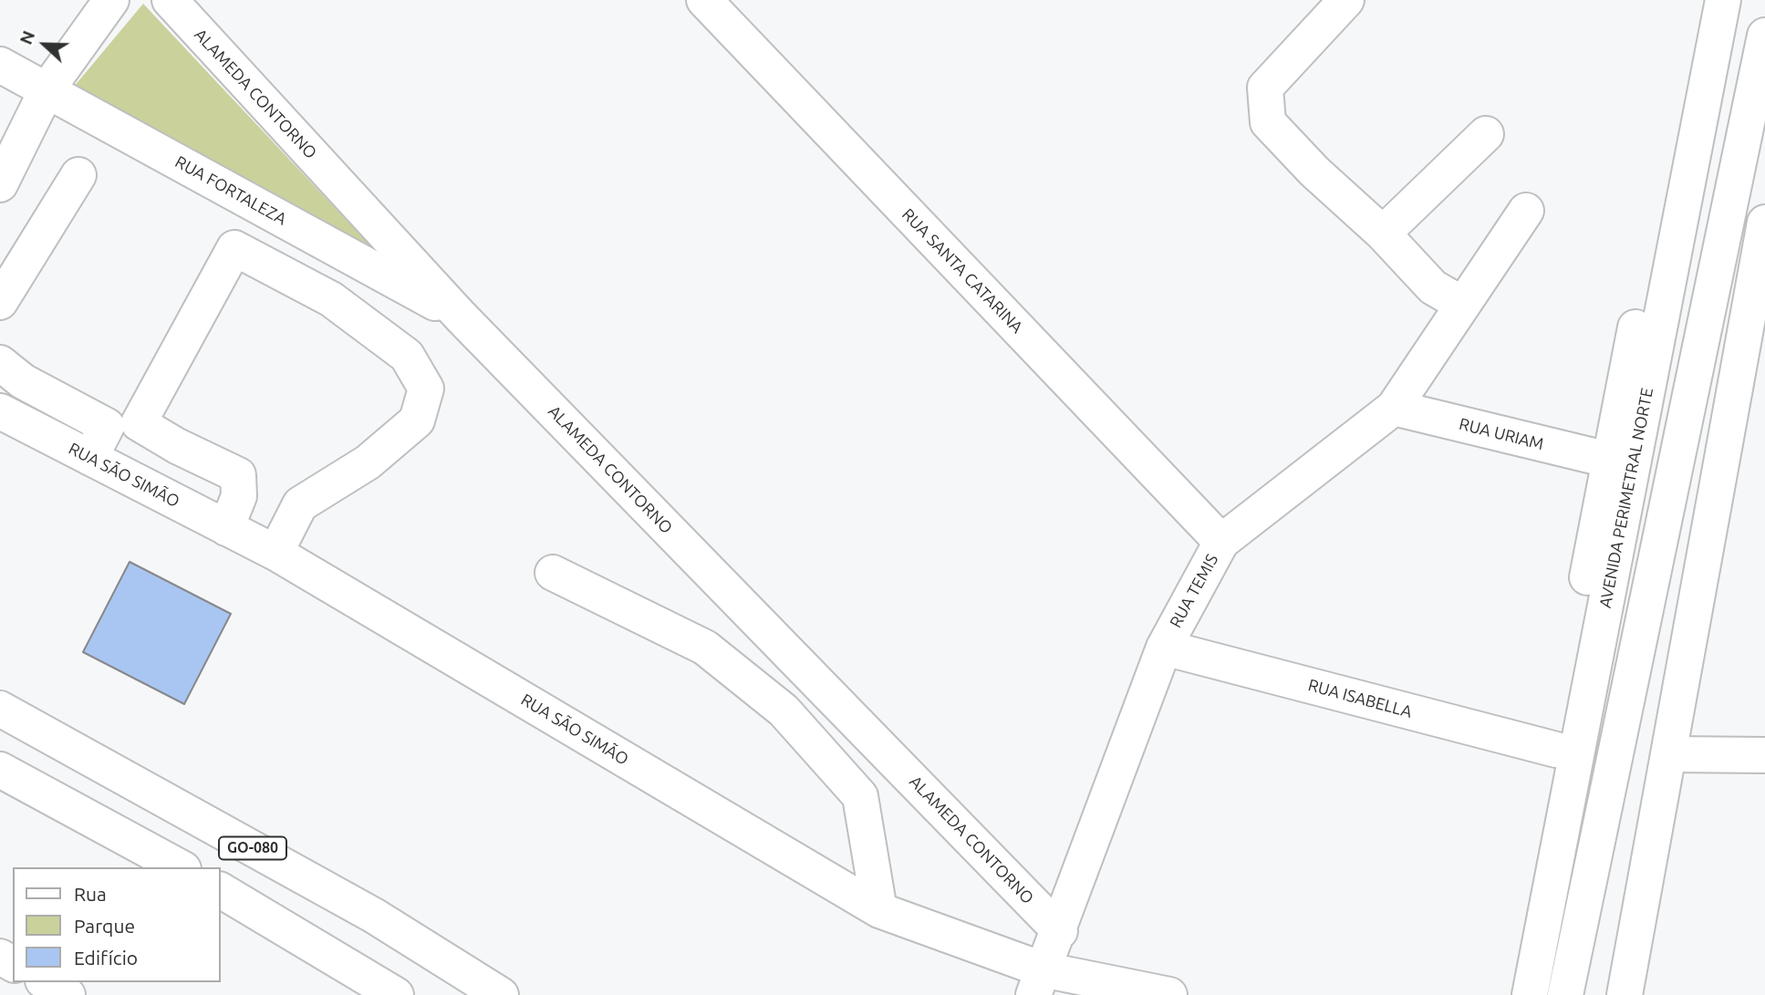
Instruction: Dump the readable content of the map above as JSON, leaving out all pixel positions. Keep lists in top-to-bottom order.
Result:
{
  "streets": {
    "main road": [
      "ALAMEDA CONTORNO",
      "RUA FORTALEZA",
      "RUA SANTA CATARINA",
      "RUA URIAM",
      "RUA SÃO SIMÃO",
      "AVENIDA PERIMETRAL NORTE",
      "RUA TEMIS",
      "RUA ISABELLA",
      "GO-080"
    ]
  },
  "crossings": [
    ["ALAMEDA CONTORNO", "RUA FORTALEZA"],
    ["ALAMEDA CONTORNO", "RUA TEMIS"],
    ["RUA SANTA CATARINA", "RUA TEMIS"],
    ["RUA URIAM", "RUA TEMIS"],
    ["RUA SÃO SIMÃO", "RUA TEMIS"],
    ["RUA TEMIS", "RUA ISABELLA"]
  ],
  "legend": ["Rua", "Parque", "Edifício"],
  "north": "left"
}
